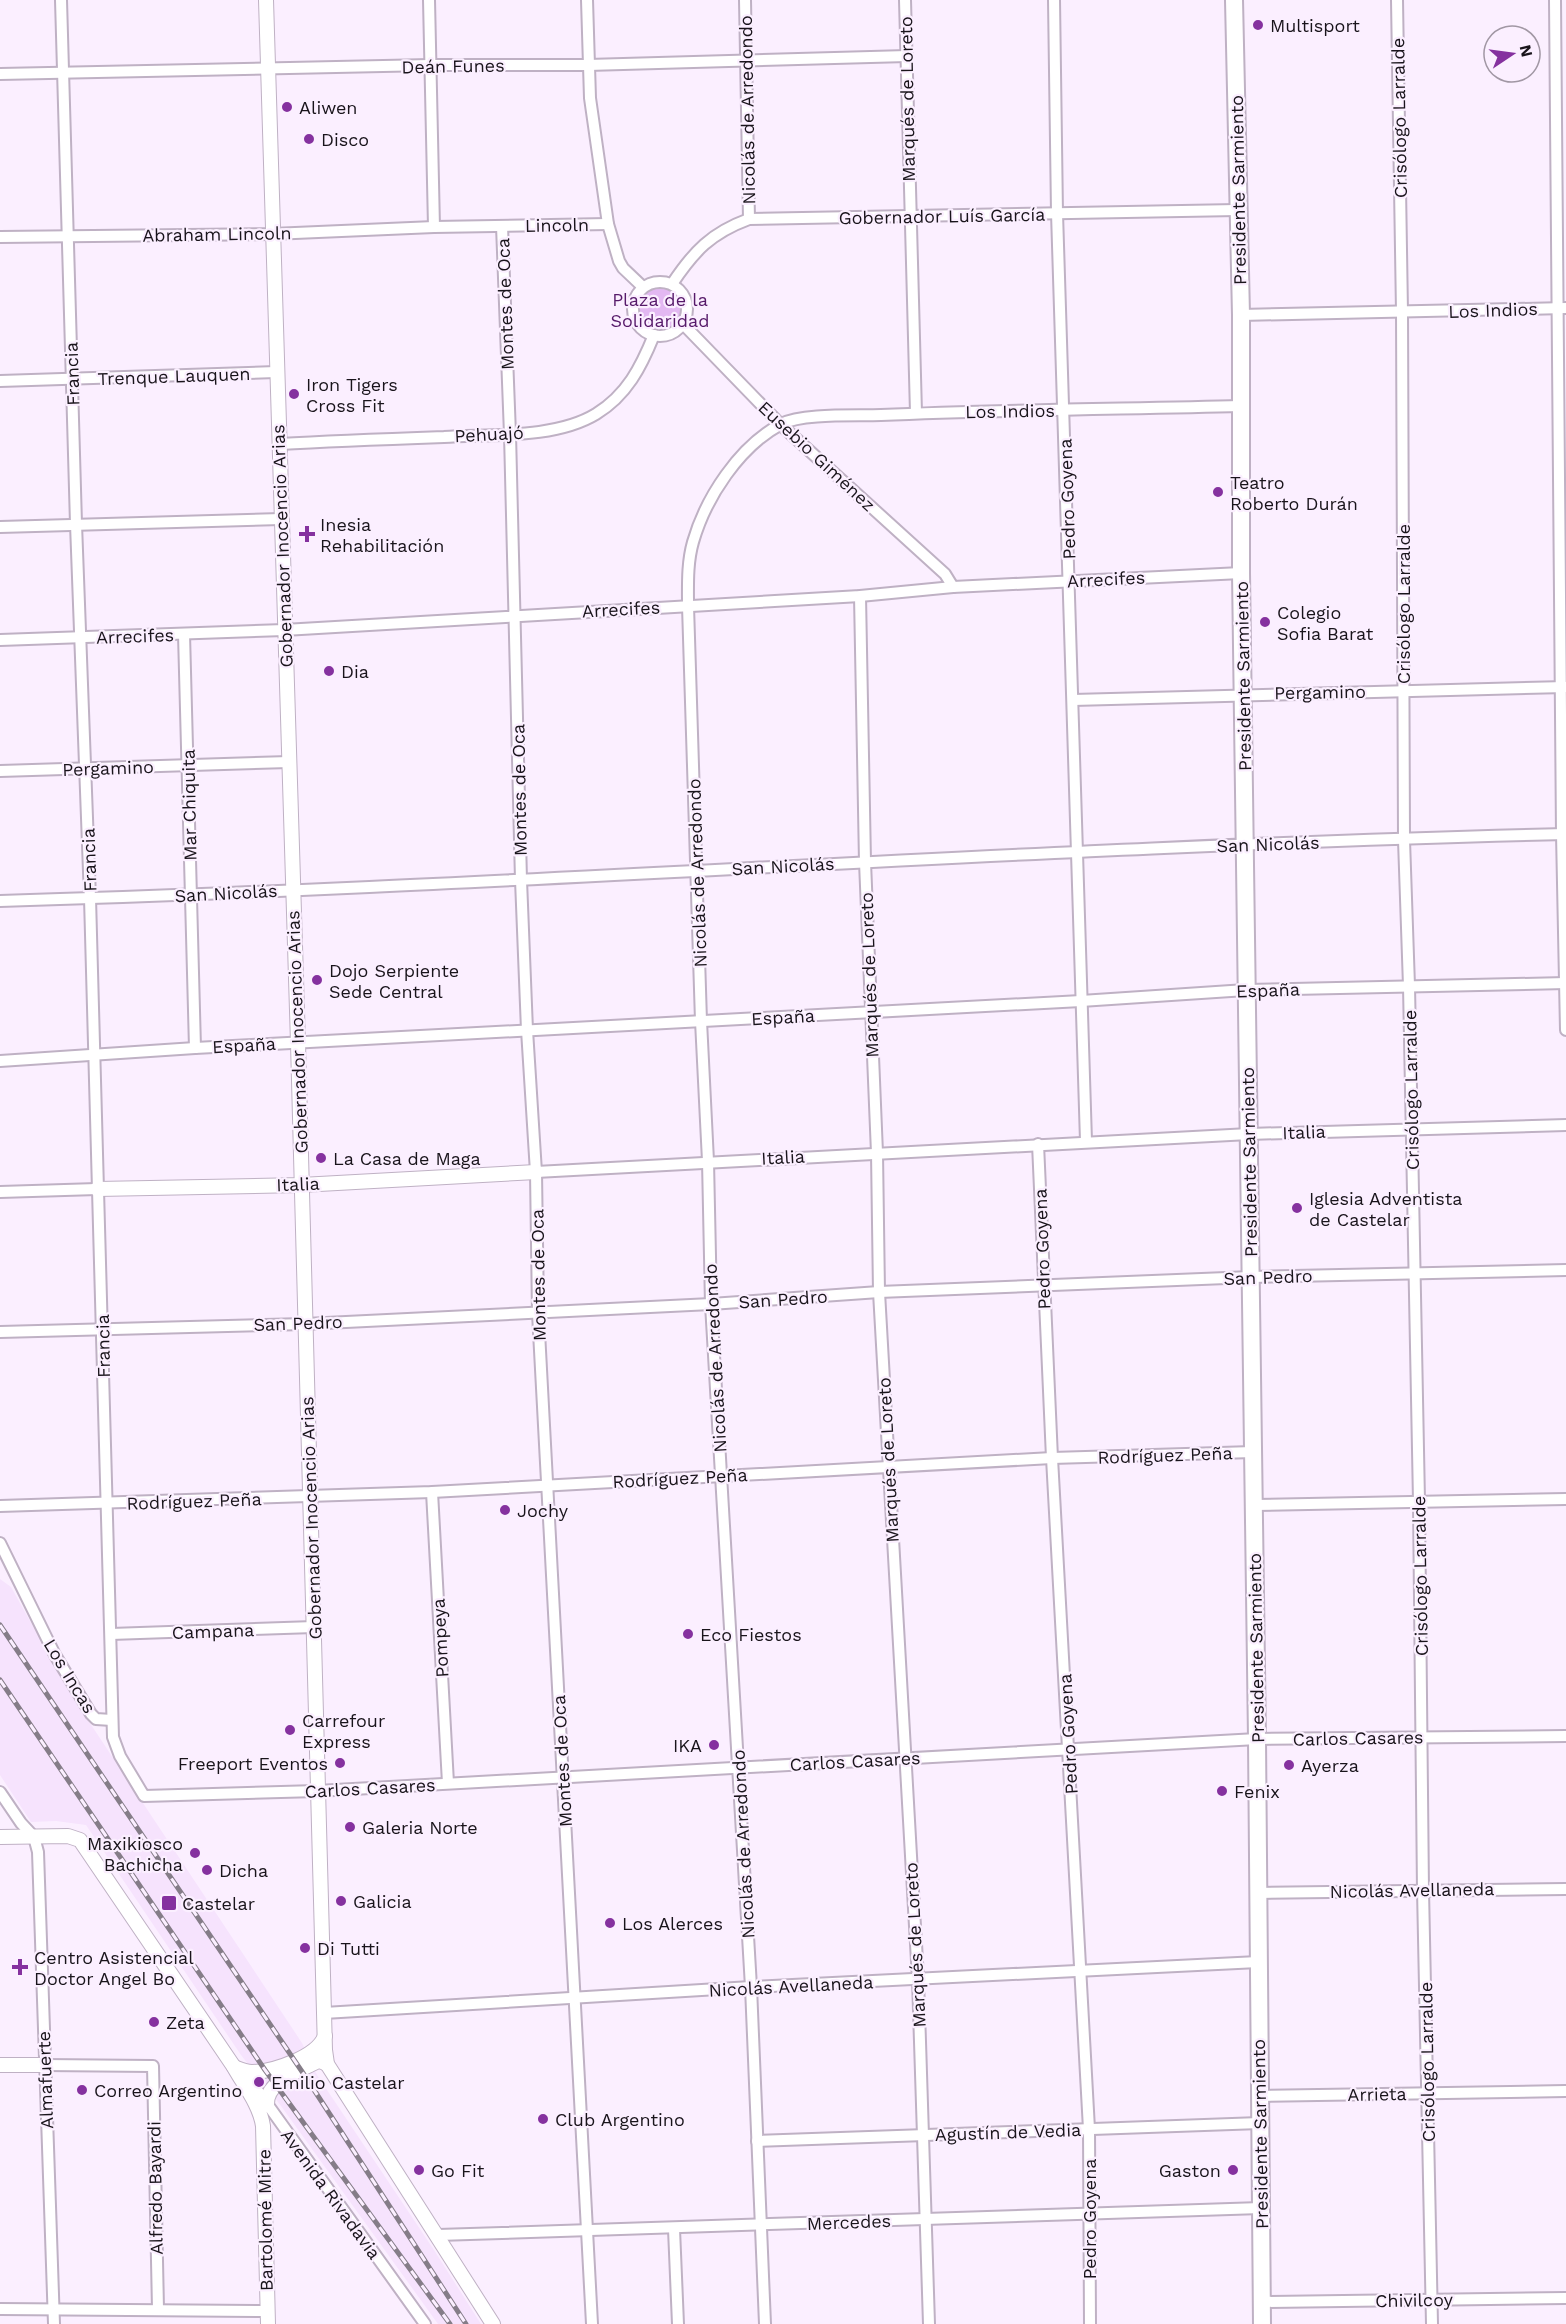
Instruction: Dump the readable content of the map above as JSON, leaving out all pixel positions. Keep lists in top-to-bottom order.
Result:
{
  "streets": {
    "main road": ["Presidente Sarmiento"],
    "street": [
      "Deán Funes",
      "Marqués de Loreto",
      "Nicolás de Arredondo",
      "Crisólogo Larralde",
      "Gobernador Luís García",
      "Lincoln",
      "Abraham Lincoln",
      "Montes de Oca",
      "Los Indios",
      "Francia",
      "Trenque Lauquen",
      "Pehuajó",
      "Eusebio Giménez",
      "Pedro Goyena",
      "Gobernador Inocencio Arias",
      "Arrecifes",
      "Pergamino",
      "Mar Chiquita",
      "San Nicolás",
      "España",
      "Italia",
      "San Pedro",
      "Rodríguez Peña",
      "Campana",
      "Pompeya",
      "Los Incas",
      "Carlos Casares",
      "Nicolás Avellaneda",
      "Almafuerte",
      "Arrieta",
      "Agustín de Vedia",
      "Alfredo Bayardi",
      "Avenida Rivadavia",
      "Bartolomé Mitre",
      "Mercedes",
      "Chivilcoy"
    ]
  },
  "crossings": [
    ["Deán Funes", "Marqués de Loreto"],
    ["Deán Funes", "Nicolás de Arredondo"],
    ["Deán Funes", "Francia"],
    ["Deán Funes", "Gobernador Inocencio Arias"],
    ["Marqués de Loreto", "Gobernador Luís García"],
    ["Marqués de Loreto", "Los Indios"],
    ["Marqués de Loreto", "Arrecifes"],
    ["Marqués de Loreto", "San Nicolás"],
    ["Marqués de Loreto", "España"],
    ["Marqués de Loreto", "Italia"],
    ["Marqués de Loreto", "San Pedro"],
    ["Marqués de Loreto", "Rodríguez Peña"],
    ["Marqués de Loreto", "Carlos Casares"],
    ["Marqués de Loreto", "Nicolás Avellaneda"],
    ["Marqués de Loreto", "Agustín de Vedia"],
    ["Marqués de Loreto", "Mercedes"],
    ["Nicolás de Arredondo", "Gobernador Luís García"],
    ["Nicolás de Arredondo", "Los Indios"],
    ["Nicolás de Arredondo", "Eusebio Giménez"],
    ["Nicolás de Arredondo", "Arrecifes"],
    ["Nicolás de Arredondo", "San Nicolás"],
    ["Nicolás de Arredondo", "España"],
    ["Nicolás de Arredondo", "Italia"],
    ["Nicolás de Arredondo", "San Pedro"],
    ["Nicolás de Arredondo", "Rodríguez Peña"],
    ["Nicolás de Arredondo", "Carlos Casares"],
    ["Nicolás de Arredondo", "Nicolás Avellaneda"],
    ["Nicolás de Arredondo", "Agustín de Vedia"],
    ["Nicolás de Arredondo", "Mercedes"],
    ["Crisólogo Larralde", "Los Indios"],
    ["Crisólogo Larralde", "Pergamino"],
    ["Crisólogo Larralde", "San Nicolás"],
    ["Crisólogo Larralde", "España"],
    ["Crisólogo Larralde", "Italia"],
    ["Crisólogo Larralde", "San Pedro"],
    ["Crisólogo Larralde", "Carlos Casares"],
    ["Crisólogo Larralde", "Nicolás Avellaneda"],
    ["Crisólogo Larralde", "Arrieta"],
    ["Crisólogo Larralde", "Chivilcoy"],
    ["Presidente Sarmiento", "Gobernador Luís García"],
    ["Presidente Sarmiento", "Los Indios"],
    ["Presidente Sarmiento", "Arrecifes"],
    ["Presidente Sarmiento", "Pergamino"],
    ["Presidente Sarmiento", "San Nicolás"],
    ["Presidente Sarmiento", "España"],
    ["Presidente Sarmiento", "Italia"],
    ["Presidente Sarmiento", "San Pedro"],
    ["Presidente Sarmiento", "Rodríguez Peña"],
    ["Presidente Sarmiento", "Carlos Casares"],
    ["Presidente Sarmiento", "Nicolás Avellaneda"],
    ["Presidente Sarmiento", "Arrieta"],
    ["Presidente Sarmiento", "Agustín de Vedia"],
    ["Presidente Sarmiento", "Mercedes"],
    ["Presidente Sarmiento", "Chivilcoy"],
    ["Gobernador Luís García", "Pehuajó"],
    ["Gobernador Luís García", "Eusebio Giménez"],
    ["Gobernador Luís García", "Pedro Goyena"],
    ["Lincoln", "Abraham Lincoln"],
    ["Lincoln", "Montes de Oca"],
    ["Abraham Lincoln", "Francia"],
    ["Abraham Lincoln", "Gobernador Inocencio Arias"],
    ["Montes de Oca", "Pehuajó"],
    ["Montes de Oca", "Arrecifes"],
    ["Montes de Oca", "San Nicolás"],
    ["Montes de Oca", "España"],
    ["Montes de Oca", "Italia"],
    ["Montes de Oca", "San Pedro"],
    ["Montes de Oca", "Rodríguez Peña"],
    ["Montes de Oca", "Carlos Casares"],
    ["Montes de Oca", "Nicolás Avellaneda"],
    ["Montes de Oca", "Mercedes"],
    ["Los Indios", "Eusebio Giménez"],
    ["Los Indios", "Pedro Goyena"],
    ["Francia", "Trenque Lauquen"],
    ["Francia", "Arrecifes"],
    ["Francia", "Pergamino"],
    ["Francia", "San Nicolás"],
    ["Francia", "España"],
    ["Francia", "Italia"],
    ["Francia", "San Pedro"],
    ["Francia", "Rodríguez Peña"],
    ["Francia", "Campana"],
    ["Francia", "Los Incas"],
    ["Trenque Lauquen", "Gobernador Inocencio Arias"],
    ["Pehuajó", "Eusebio Giménez"],
    ["Pehuajó", "Gobernador Inocencio Arias"],
    ["Eusebio Giménez", "Arrecifes"],
    ["Pedro Goyena", "Arrecifes"],
    ["Pedro Goyena", "Pergamino"],
    ["Pedro Goyena", "San Nicolás"],
    ["Pedro Goyena", "España"],
    ["Pedro Goyena", "Italia"],
    ["Pedro Goyena", "San Pedro"],
    ["Pedro Goyena", "Rodríguez Peña"],
    ["Pedro Goyena", "Carlos Casares"],
    ["Pedro Goyena", "Nicolás Avellaneda"],
    ["Pedro Goyena", "Agustín de Vedia"],
    ["Pedro Goyena", "Mercedes"],
    ["Gobernador Inocencio Arias", "Arrecifes"],
    ["Gobernador Inocencio Arias", "Pergamino"],
    ["Gobernador Inocencio Arias", "San Nicolás"],
    ["Gobernador Inocencio Arias", "España"],
    ["Gobernador Inocencio Arias", "Italia"],
    ["Gobernador Inocencio Arias", "San Pedro"],
    ["Gobernador Inocencio Arias", "Rodríguez Peña"],
    ["Gobernador Inocencio Arias", "Campana"],
    ["Gobernador Inocencio Arias", "Carlos Casares"],
    ["Gobernador Inocencio Arias", "Nicolás Avellaneda"],
    ["Arrecifes", "Mar Chiquita"],
    ["Pergamino", "Mar Chiquita"],
    ["Mar Chiquita", "San Nicolás"],
    ["Mar Chiquita", "España"],
    ["Rodríguez Peña", "Pompeya"],
    ["Pompeya", "Carlos Casares"],
    ["Los Incas", "Carlos Casares"],
    ["Almafuerte", "Alfredo Bayardi"],
    ["Almafuerte", "Avenida Rivadavia"],
    ["Avenida Rivadavia", "Bartolomé Mitre"]
  ],
  "parks": ["Plaza de la Solidaridad"],
  "places": {
    "other": [
      "Multisport",
      "Aliwen",
      "Disco",
      "Iron Tigers Cross Fit",
      "Teatro Roberto Durán",
      "Colegio Sofia Barat",
      "Dia",
      "Dojo Serpiente Sede Central",
      "La Casa de Maga",
      "Iglesia Adventista de Castelar",
      "Jochy",
      "Eco Fiestos",
      "Carrefour Express",
      "IKA",
      "Freeport Eventos",
      "Ayerza",
      "Fenix",
      "Galeria Norte",
      "Maxikiosco Bachicha",
      "Dicha",
      "Galicia",
      "Los Alerces",
      "Di Tutti",
      "Zeta",
      "Emilio Castelar",
      "Correo Argentino",
      "Club Argentino",
      "Go Fit",
      "Gaston"
    ],
    "health": ["Inesia Rehabilitación", "Centro Asistencial Doctor Angel Bo"],
    "transit": ["Castelar"]
  },
  "north": "right"
}
